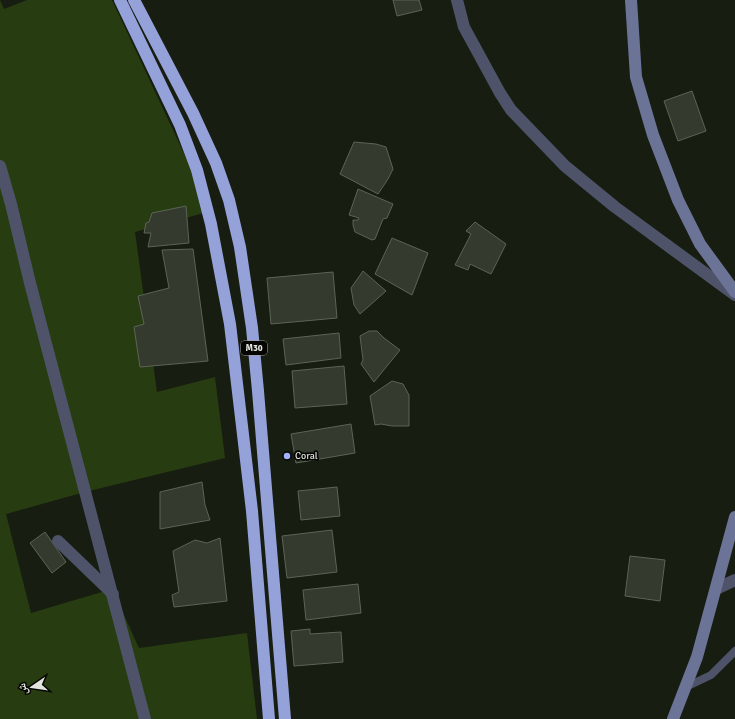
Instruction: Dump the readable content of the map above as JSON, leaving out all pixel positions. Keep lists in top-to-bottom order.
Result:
{
  "streets": {
    "highway": ["M30"]
  },
  "places": ["Coral"],
  "north": "left"
}
